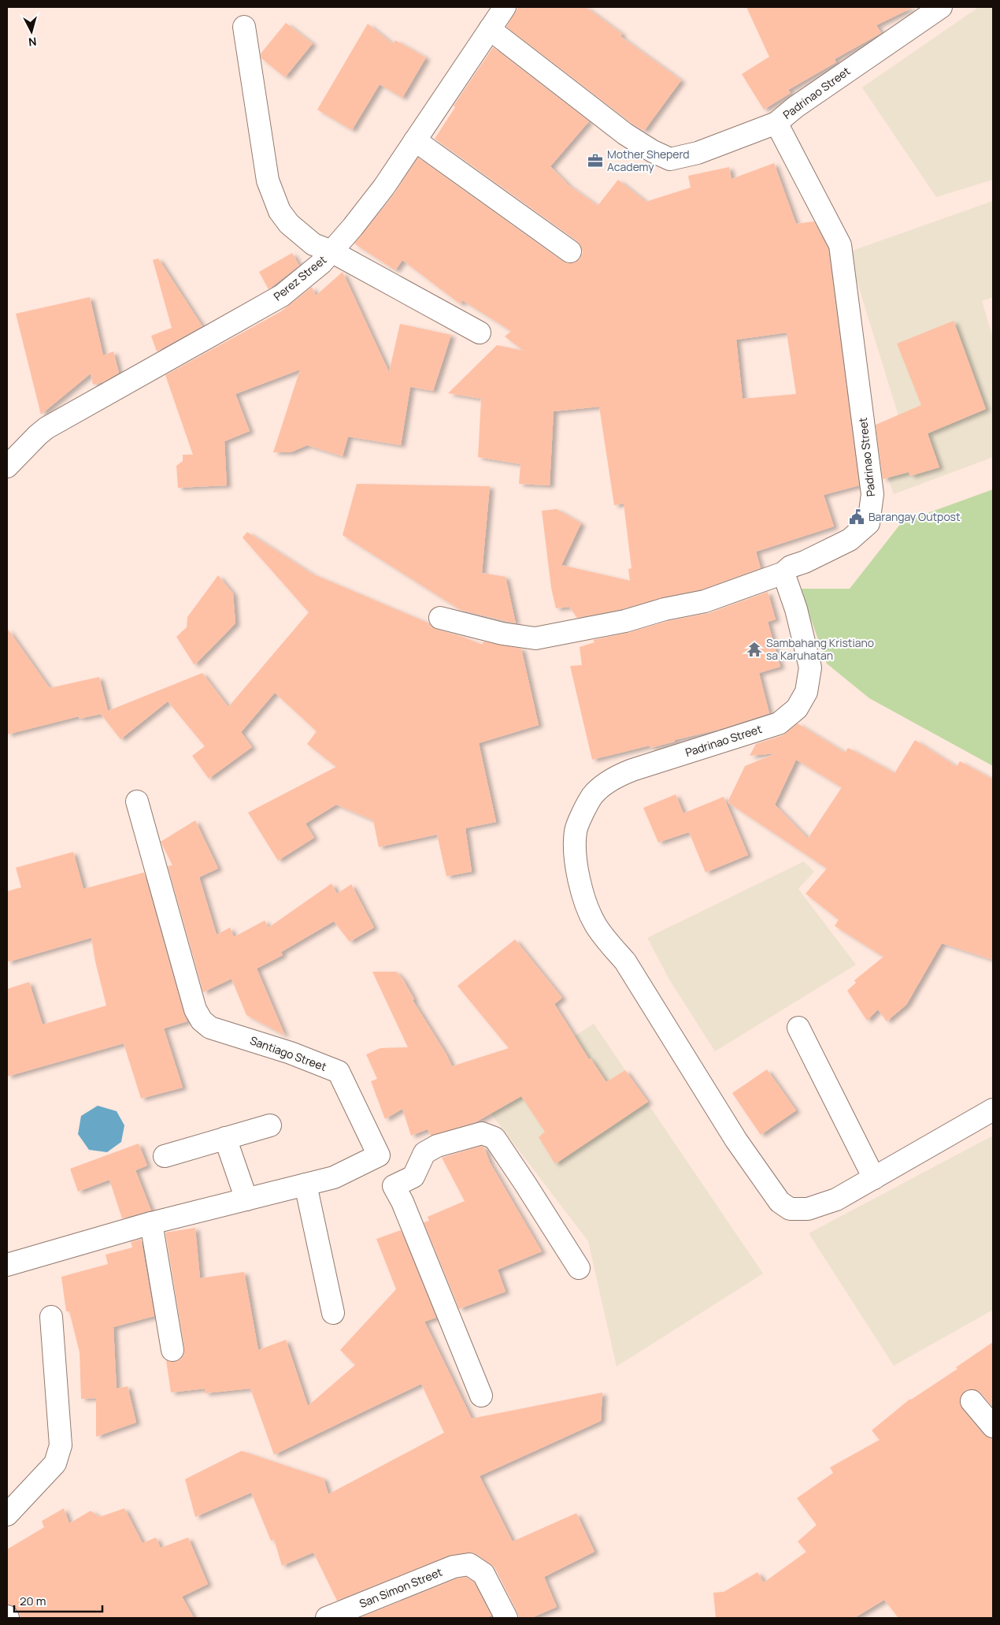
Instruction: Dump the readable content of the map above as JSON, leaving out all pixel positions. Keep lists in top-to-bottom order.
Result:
{
  "streets": {
    "street": [
      "Padrinao Street",
      "Perez Street",
      "Santiago Street",
      "San Simon Street"
    ]
  },
  "places": {
    "office": ["Mother Sheperd Academy"],
    "public building": ["Barangay Outpost"],
    "temple": ["Sambahang Kristiano sa Karuhatan"]
  },
  "scale_bar": "20 m",
  "north": "bottom"
}
